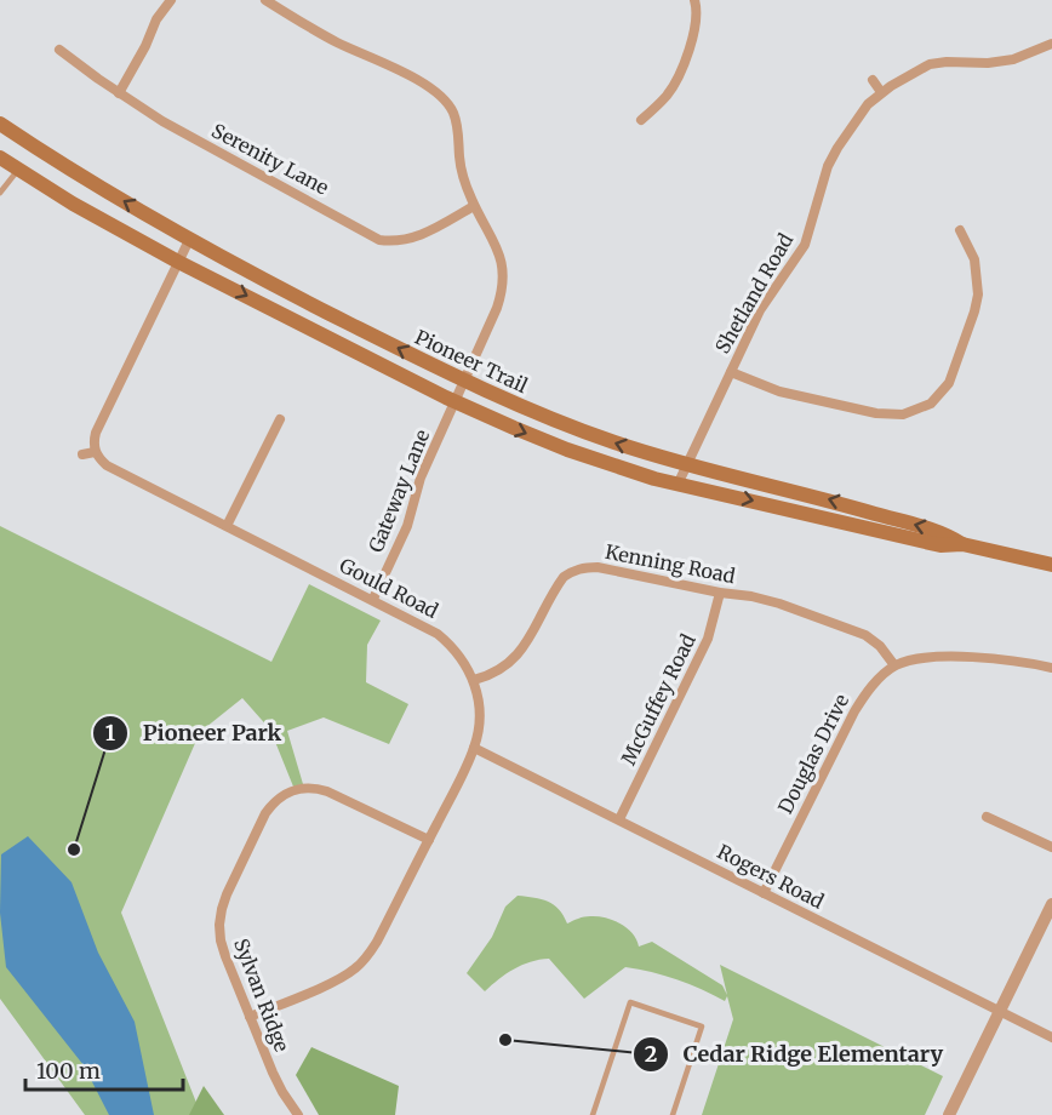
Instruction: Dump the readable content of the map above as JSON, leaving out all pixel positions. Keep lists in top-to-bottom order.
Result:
{
  "streets": {
    "main road": ["Pioneer Trail"],
    "street": [
      "Serenity Lane",
      "Shetland Road",
      "Gateway Lane",
      "Kenning Road",
      "Gould Road",
      "McGuffey Road",
      "Douglas Drive",
      "Rogers Road",
      "Sylvan Ridge"
    ]
  },
  "crossings": [
    ["Serenity Lane", "Gateway Lane"],
    ["Shetland Road", "Pioneer Trail"],
    ["Pioneer Trail", "Gateway Lane"],
    ["Gateway Lane", "Gould Road"],
    ["Kenning Road", "Gould Road"],
    ["Kenning Road", "McGuffey Road"],
    ["Kenning Road", "Douglas Drive"],
    ["Gould Road", "Rogers Road"],
    ["Gould Road", "Sylvan Ridge"],
    ["McGuffey Road", "Rogers Road"],
    ["Douglas Drive", "Rogers Road"]
  ],
  "places": ["Pioneer Park", "Cedar Ridge Elementary"],
  "scale_bar": "100 m"
}
